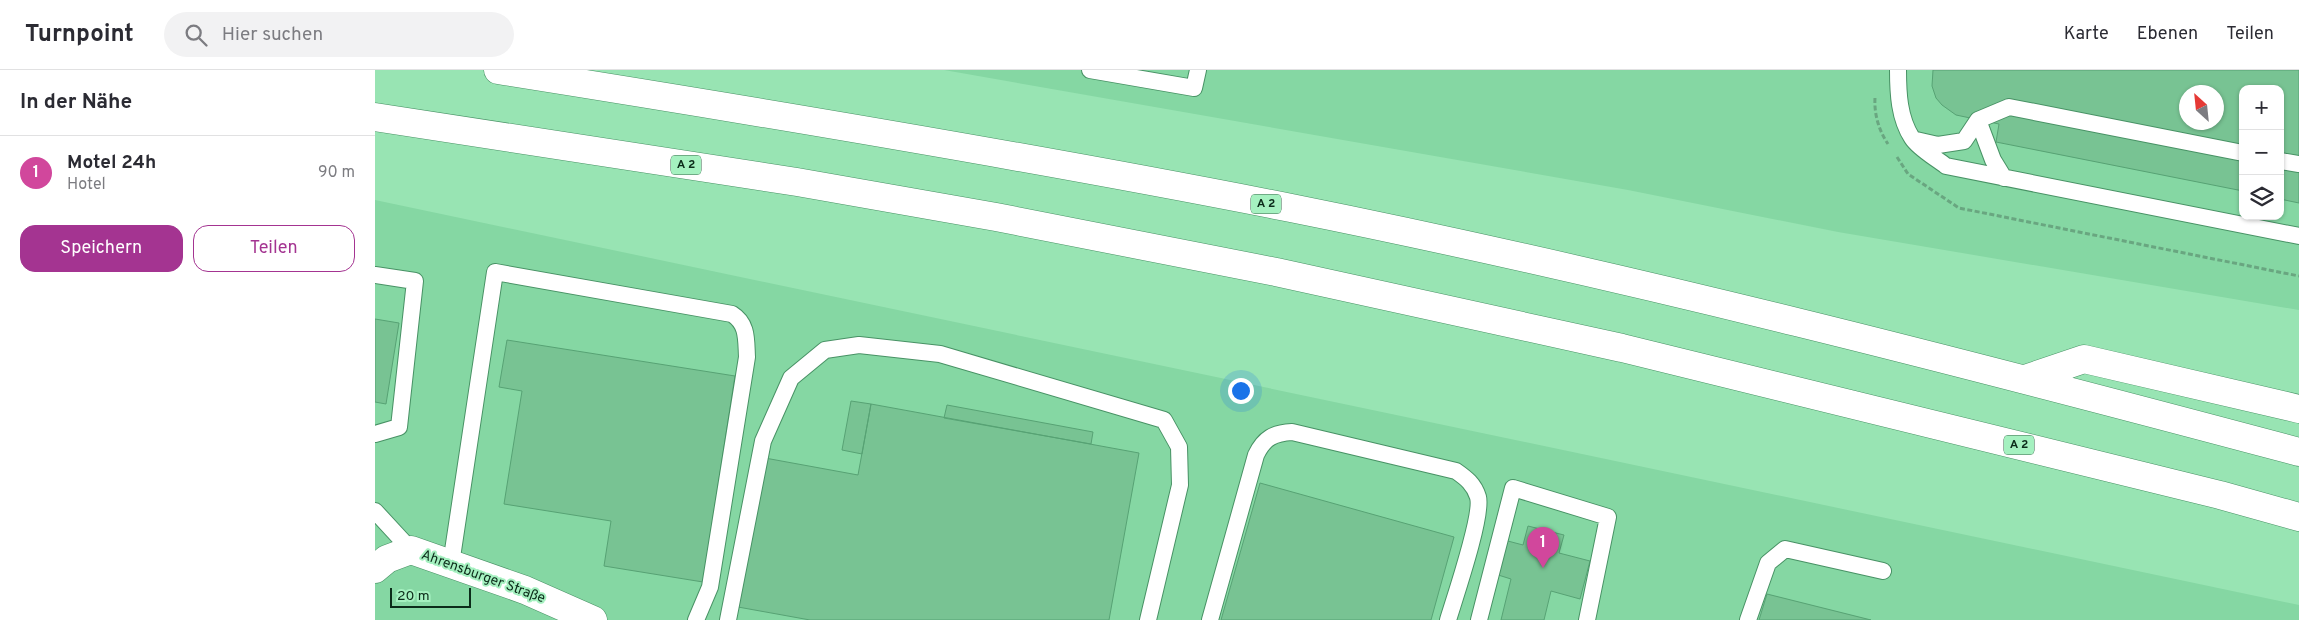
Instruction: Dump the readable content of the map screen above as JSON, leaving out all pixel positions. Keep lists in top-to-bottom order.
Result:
{
  "streets": {
    "main road": ["A 2", "Ahrensburger Straße"]
  },
  "scale_bar": "20 m",
  "north": "top left",
  "page": {
    "header": "Turnpoint",
    "search": "Hier suchen",
    "nav": ["Karte", "Ebenen", "Teilen"],
    "heading": "In der Nähe",
    "map_buttons": ["+", "−"],
    "list": [
      {
        "mark": "1",
        "name": "Motel 24h",
        "note": "Hotel",
        "value": "90 m"
      }
    ],
    "buttons": ["Speichern", "Teilen"],
    "pins": "1",
    "scale": "20 m"
  }
}
